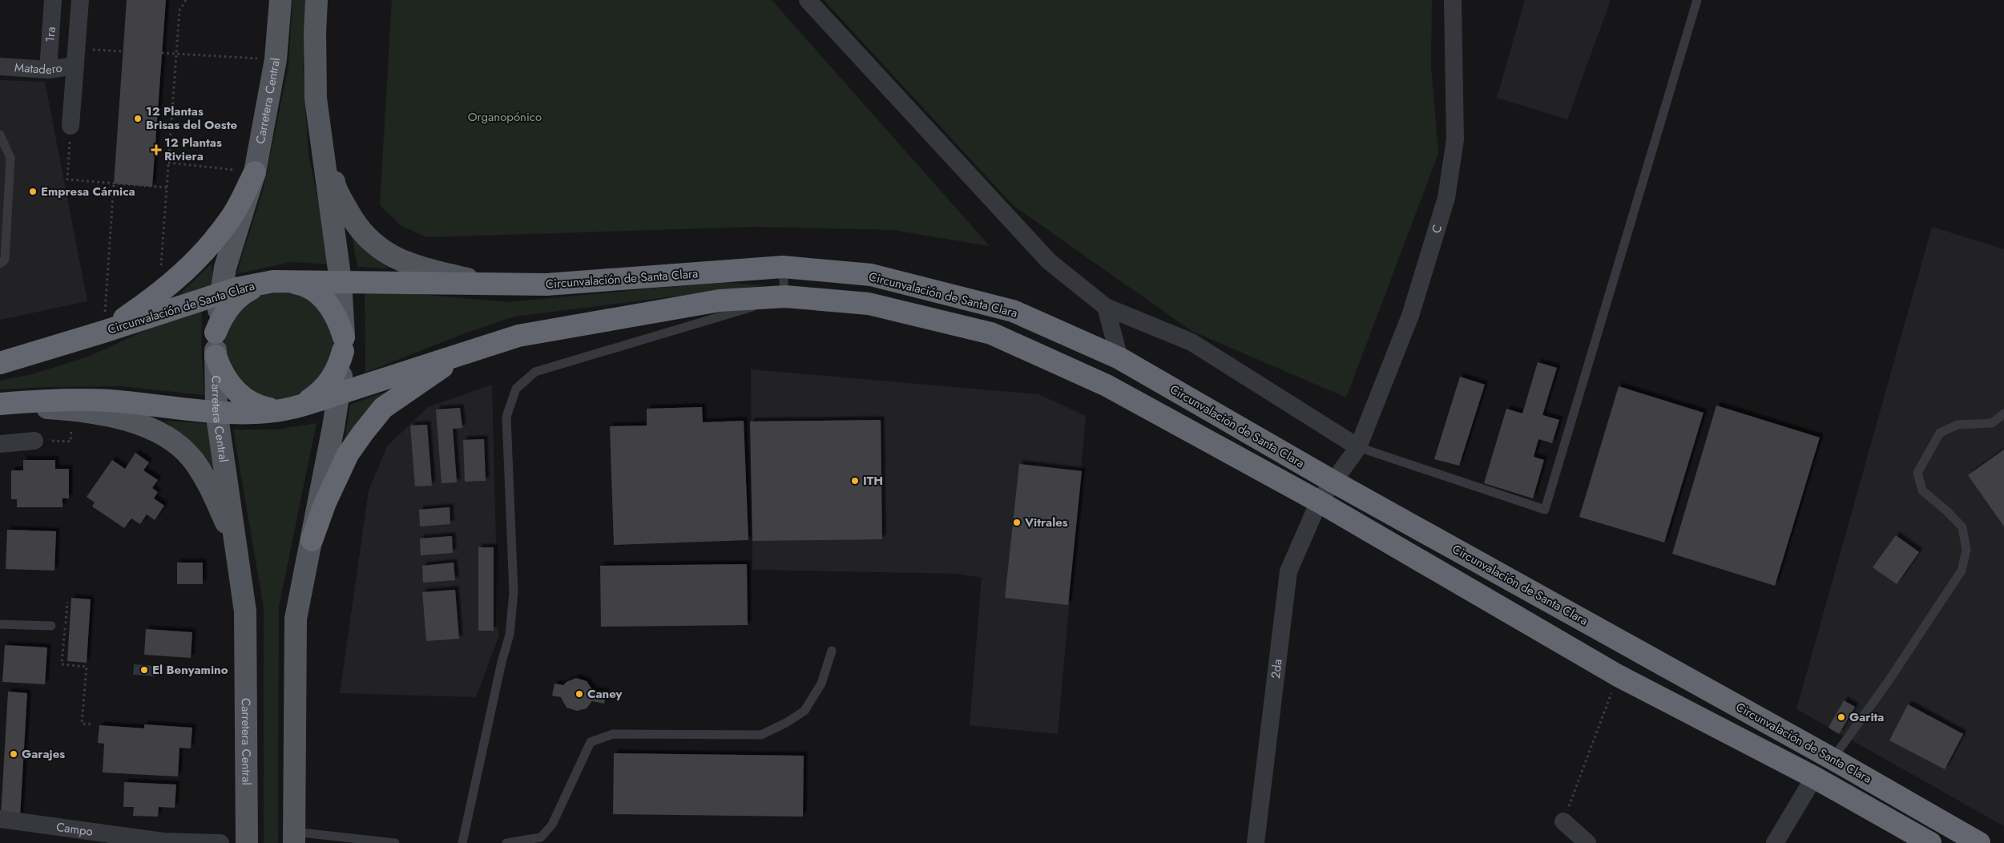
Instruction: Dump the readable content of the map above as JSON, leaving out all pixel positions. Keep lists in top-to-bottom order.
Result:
{
  "streets": {
    "highway": ["Circunvalación de Santa Clara"],
    "main road": ["Carretera Central"],
    "street": [
      "1ra",
      "Matadero",
      "C",
      "2da",
      "Campo"
    ]
  },
  "crossings": [
    ["1ra", "Matadero"],
    ["Carretera Central", "Circunvalación de Santa Clara"],
    ["C", "Circunvalación de Santa Clara"],
    ["C", "2da"],
    ["Circunvalación de Santa Clara", "2da"]
  ],
  "parks": ["Organopónico"],
  "places": {
    "other": [
      "12 Plantas Brisas del Oeste",
      "Empresa Cárnica",
      "ITH",
      "Vitrales",
      "El Benyamino",
      "Caney",
      "Garita",
      "Garajes"
    ],
    "health": ["12 Plantas Riviera"]
  }
}
